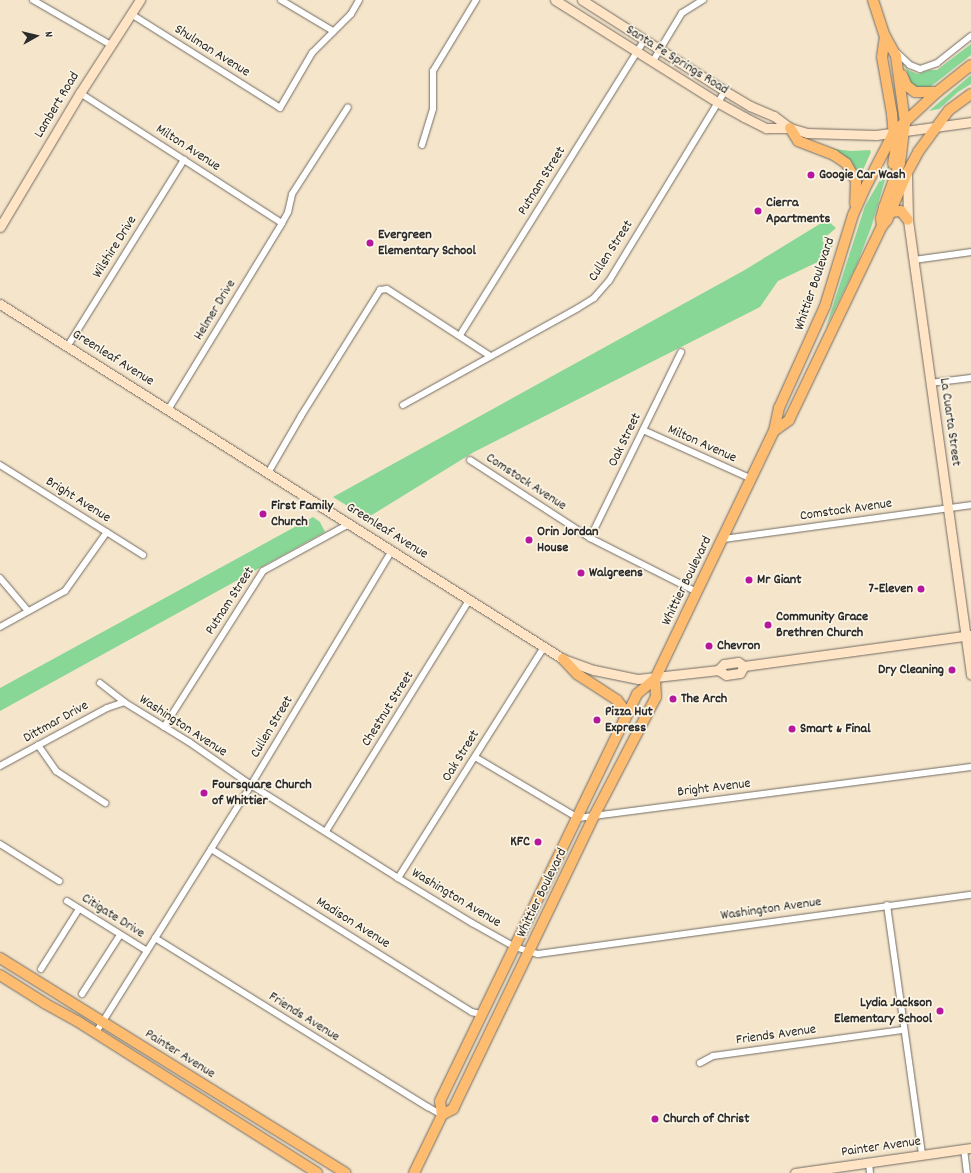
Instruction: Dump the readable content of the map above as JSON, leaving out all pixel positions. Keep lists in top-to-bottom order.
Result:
{
  "streets": {
    "main road": ["Whittier Boulevard", "Painter Avenue"],
    "street": [
      "Shulman Avenue",
      "Santa Fe Springs Road",
      "Lambert Road",
      "Milton Avenue",
      "Putnam Street",
      "Wilshire Drive",
      "Cullen Street",
      "Helmer Drive",
      "Greenleaf Avenue",
      "La Cuarta Street",
      "Oak Street",
      "Comstock Avenue",
      "Bright Avenue",
      "Chestnut Street",
      "Dittmar Drive",
      "Washington Avenue",
      "Citigate Drive",
      "Madison Avenue",
      "Friends Avenue"
    ]
  },
  "crossings": [
    ["Shulman Avenue", "Lambert Road"],
    ["Santa Fe Springs Road", "Putnam Street"],
    ["Santa Fe Springs Road", "Cullen Street"],
    ["Santa Fe Springs Road", "Whittier Boulevard"],
    ["Lambert Road", "Milton Avenue"],
    ["Milton Avenue", "Wilshire Drive"],
    ["Milton Avenue", "Whittier Boulevard"],
    ["Milton Avenue", "Helmer Drive"],
    ["Milton Avenue", "Oak Street"],
    ["Putnam Street", "Greenleaf Avenue"],
    ["Putnam Street", "Washington Avenue"],
    ["Wilshire Drive", "Greenleaf Avenue"],
    ["Cullen Street", "Greenleaf Avenue"],
    ["Cullen Street", "Washington Avenue"],
    ["Cullen Street", "Citigate Drive"],
    ["Cullen Street", "Madison Avenue"],
    ["Cullen Street", "Friends Avenue"],
    ["Cullen Street", "Painter Avenue"],
    ["Whittier Boulevard", "Greenleaf Avenue"],
    ["Whittier Boulevard", "La Cuarta Street"],
    ["Whittier Boulevard", "Comstock Avenue"],
    ["Whittier Boulevard", "Bright Avenue"],
    ["Whittier Boulevard", "Washington Avenue"],
    ["Whittier Boulevard", "Madison Avenue"],
    ["Whittier Boulevard", "Friends Avenue"],
    ["Helmer Drive", "Greenleaf Avenue"],
    ["Greenleaf Avenue", "La Cuarta Street"],
    ["Greenleaf Avenue", "Oak Street"],
    ["Greenleaf Avenue", "Chestnut Street"],
    ["La Cuarta Street", "Comstock Avenue"],
    ["Oak Street", "Comstock Avenue"],
    ["Oak Street", "Washington Avenue"],
    ["Chestnut Street", "Washington Avenue"],
    ["Dittmar Drive", "Washington Avenue"]
  ],
  "places": [
    "Googie Car Wash",
    "Cierra Apartments",
    "Evergreen Elementary School",
    "First Family Church",
    "Orin Jordan House",
    "Walgreens",
    "Mr Giant",
    "7-Eleven",
    "Community Grace Brethren Church",
    "Chevron",
    "Dry Cleaning",
    "The Arch",
    "Pizza Hut Express",
    "Smart & Final",
    "Foursquare Church of Whittier",
    "KFC",
    "Lydia Jackson Elementary School",
    "Church of Christ"
  ],
  "north": "right"
}
